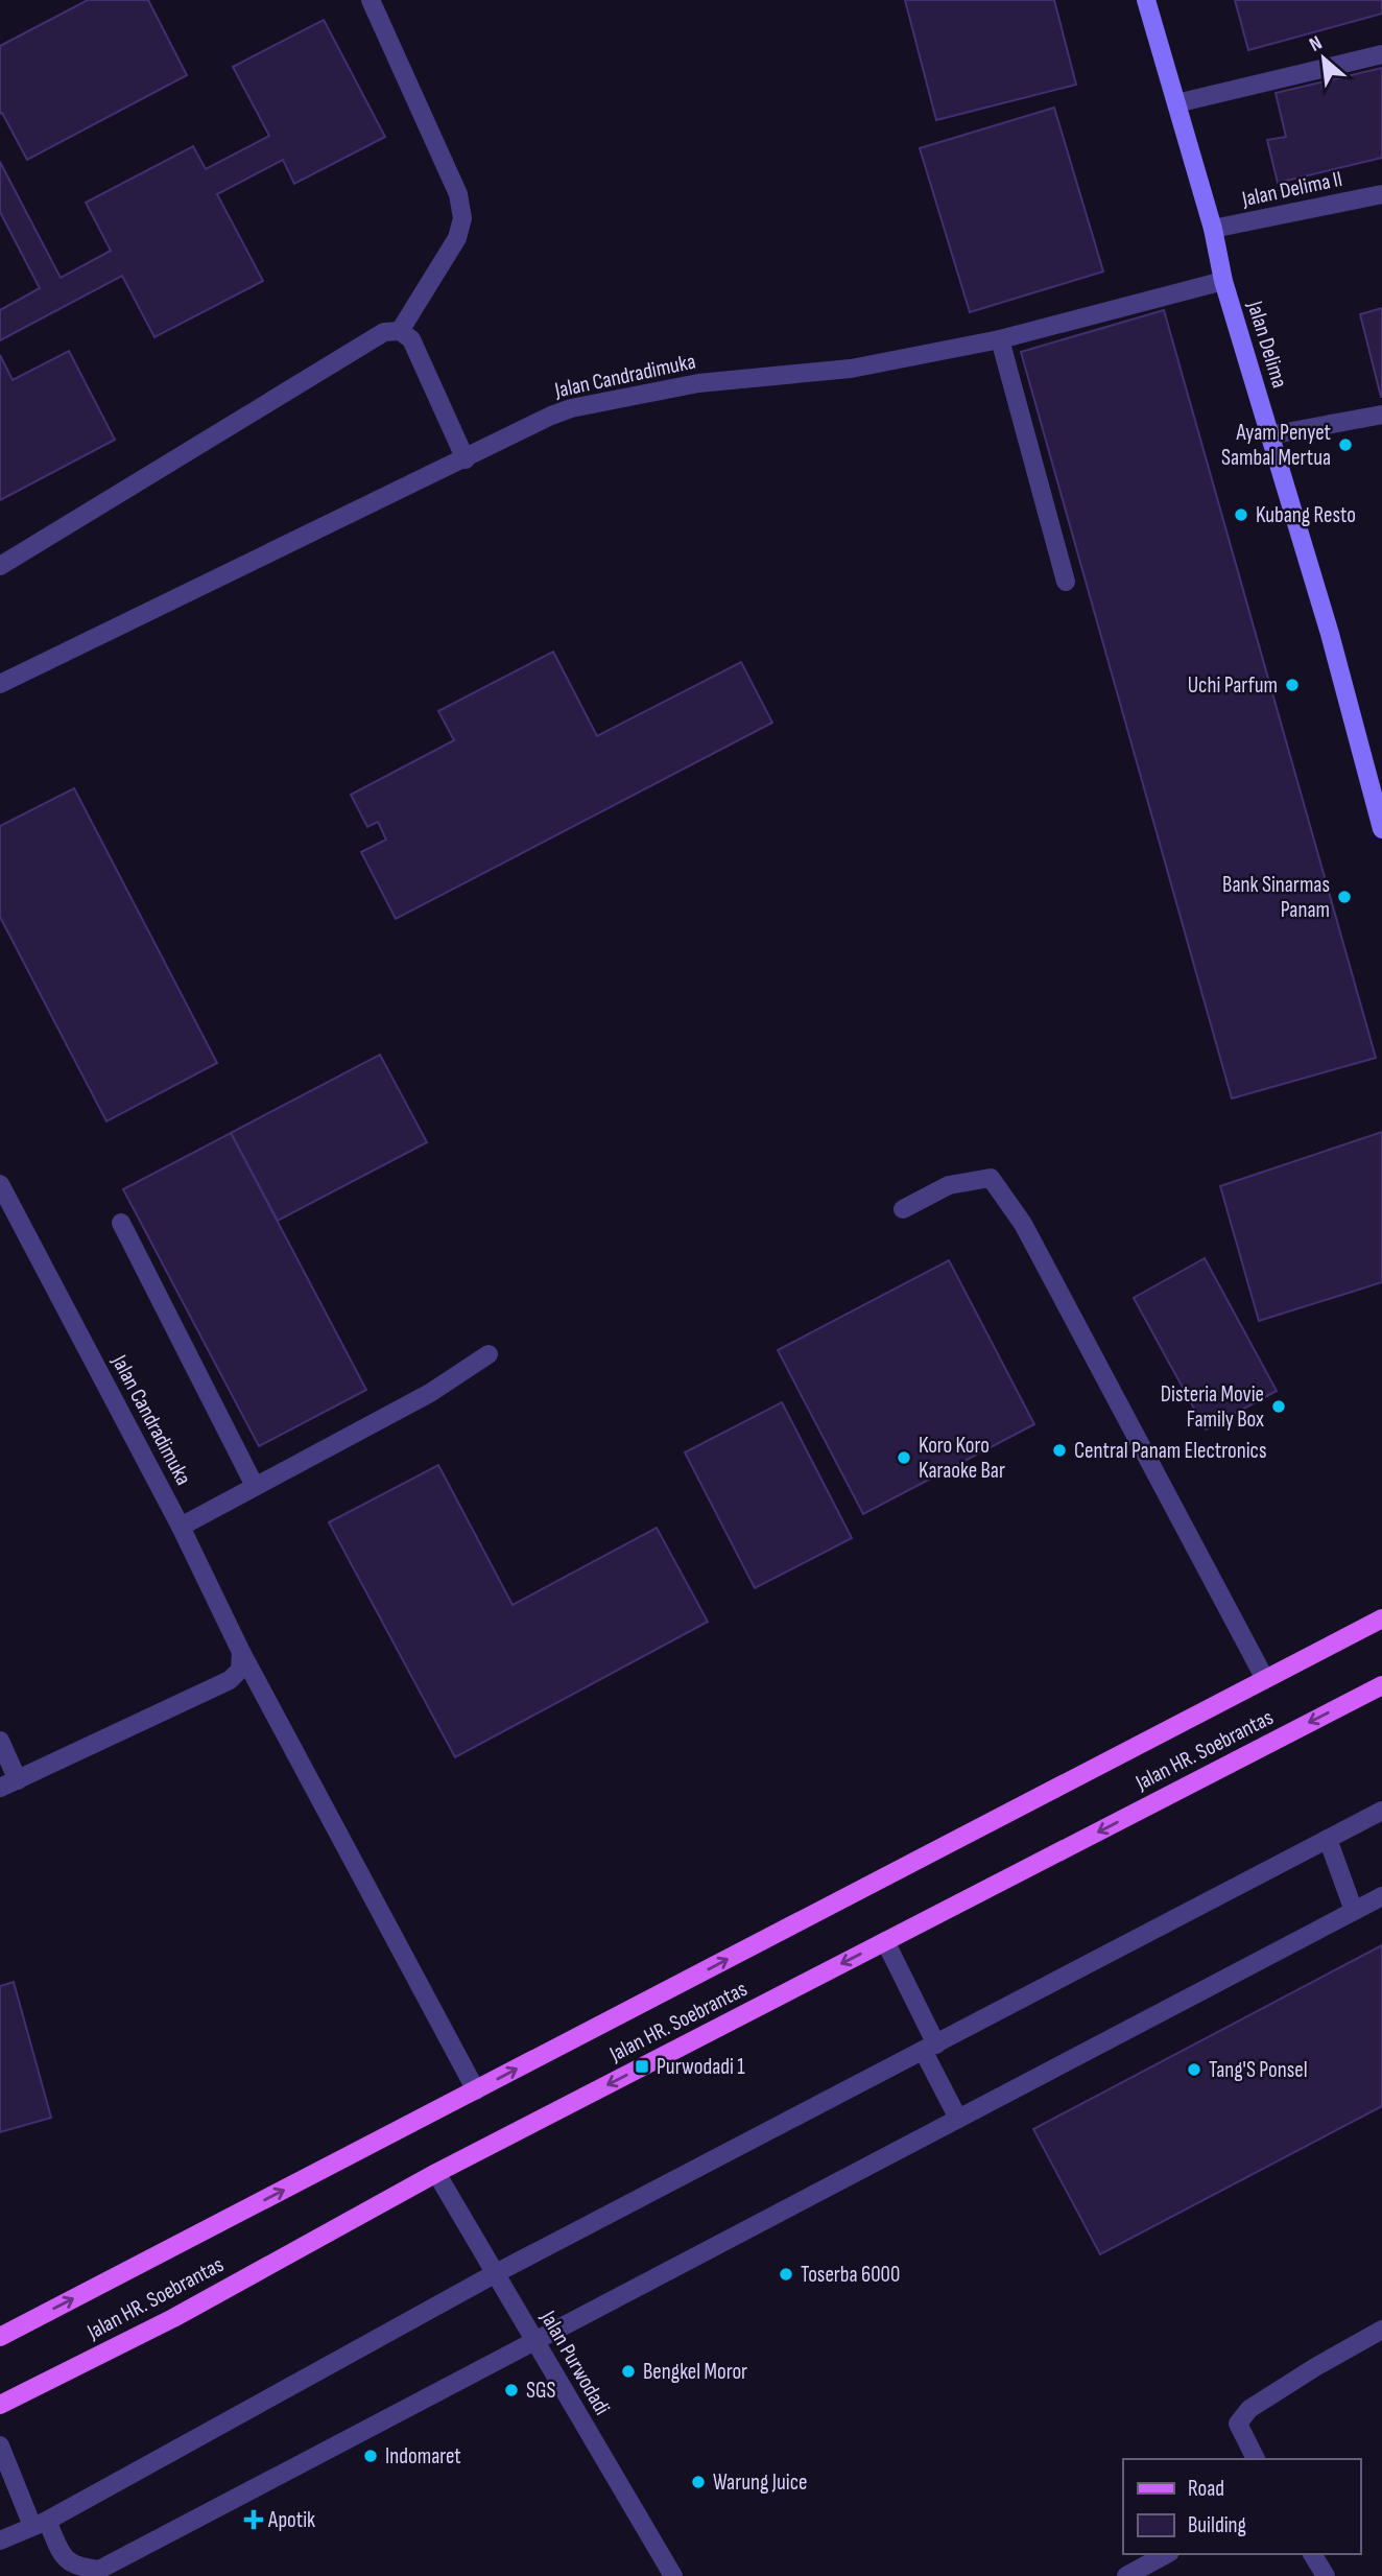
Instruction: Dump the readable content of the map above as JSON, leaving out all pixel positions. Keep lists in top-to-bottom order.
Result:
{
  "streets": {
    "main road": ["Jalan Delima", "Jalan HR. Soebrantas"],
    "street": ["Jalan Delima II", "Jalan Candradimuka", "Jalan Purwodadi"]
  },
  "crossings": [
    ["Jalan Delima II", "Jalan Delima"],
    ["Jalan Delima", "Jalan Candradimuka"],
    ["Jalan Candradimuka", "Jalan HR. Soebrantas"],
    ["Jalan HR. Soebrantas", "Jalan Purwodadi"]
  ],
  "places": {
    "other": [
      "Ayam Penyet Sambal Mertua",
      "Kubang Resto",
      "Uchi Parfum",
      "Bank Sinarmas Panam",
      "Disteria Movie Family Box",
      "Central Panam Electronics",
      "Koro Koro Karaoke Bar",
      "Tang'S Ponsel",
      "Toserba 6000",
      "Bengkel Moror",
      "SGS",
      "Indomaret",
      "Warung Juice"
    ],
    "transit": ["Purwodadi 1"],
    "health": ["Apotik"]
  },
  "legend": ["Road", "Building"],
  "north": "top left"
}
